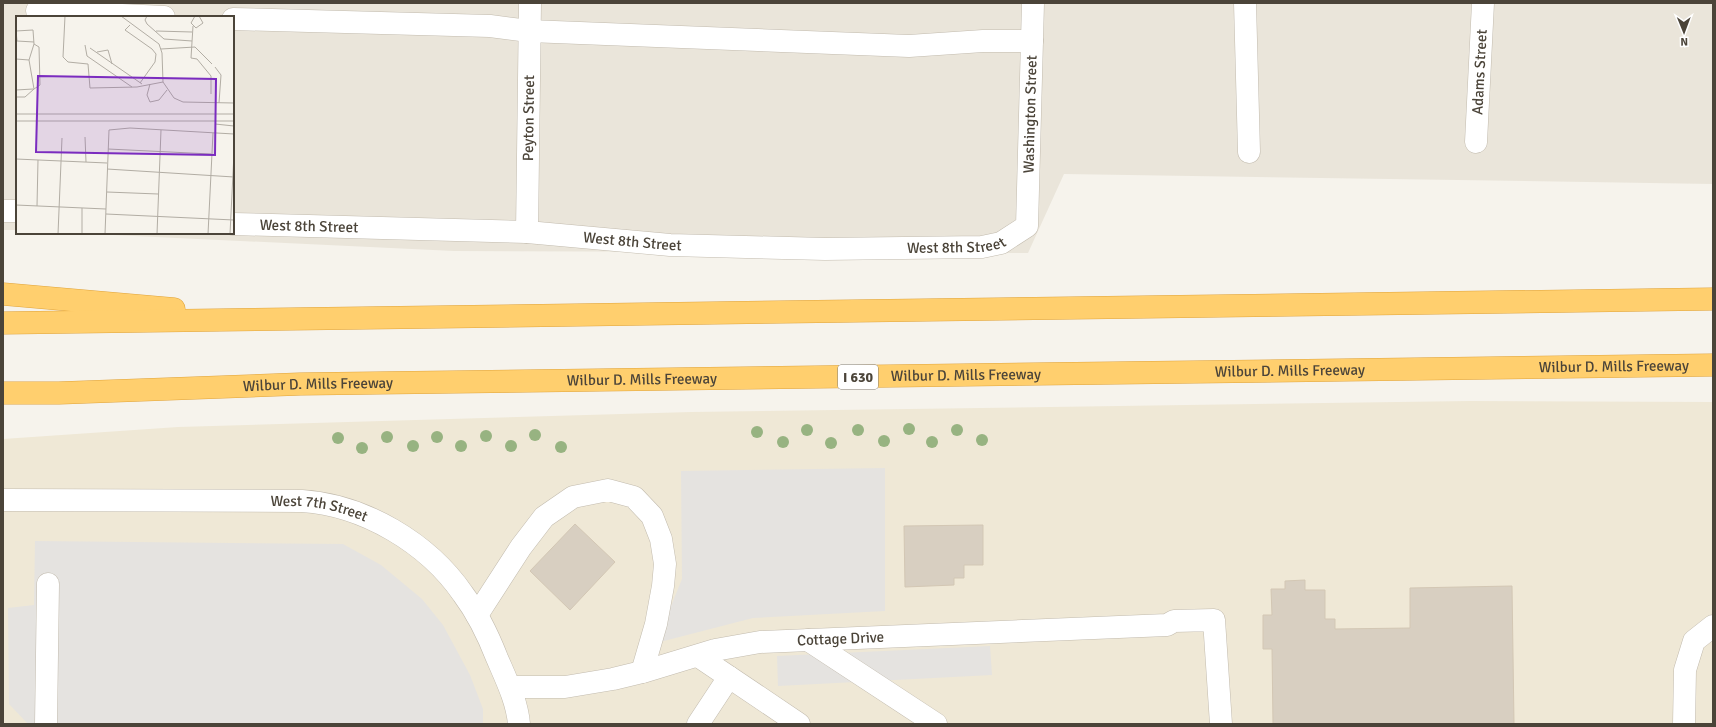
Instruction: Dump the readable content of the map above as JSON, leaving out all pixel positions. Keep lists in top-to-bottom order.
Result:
{
  "streets": {
    "highway": ["Wilbur D. Mills Freeway", "I 630"],
    "street": [
      "Adams Street",
      "Washington Street",
      "Peyton Street",
      "West 8th Street",
      "West 7th Street",
      "Cottage Drive"
    ]
  },
  "crossings": [
    ["Washington Street", "West 8th Street"],
    ["Peyton Street", "West 8th Street"],
    ["West 7th Street", "Cottage Drive"]
  ],
  "north": "bottom"
}
